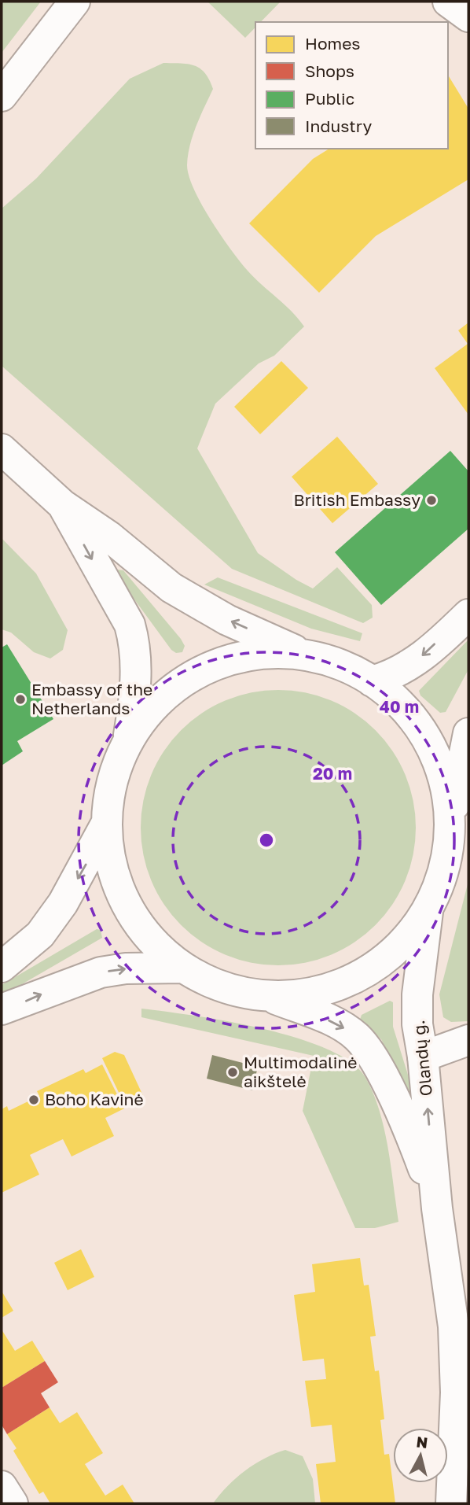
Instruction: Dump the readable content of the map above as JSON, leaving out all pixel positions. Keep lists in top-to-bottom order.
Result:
{
  "streets": {
    "main road": ["Olandų g."]
  },
  "places": [
    "British Embassy",
    "Embassy of the Netherlands",
    "Multimodalinė aikštelė",
    "Boho Kavinė"
  ],
  "legend": [
    "Homes",
    "Shops",
    "Public",
    "Industry"
  ],
  "north": "top",
  "rings": ["40 m", "20 m"]
}
